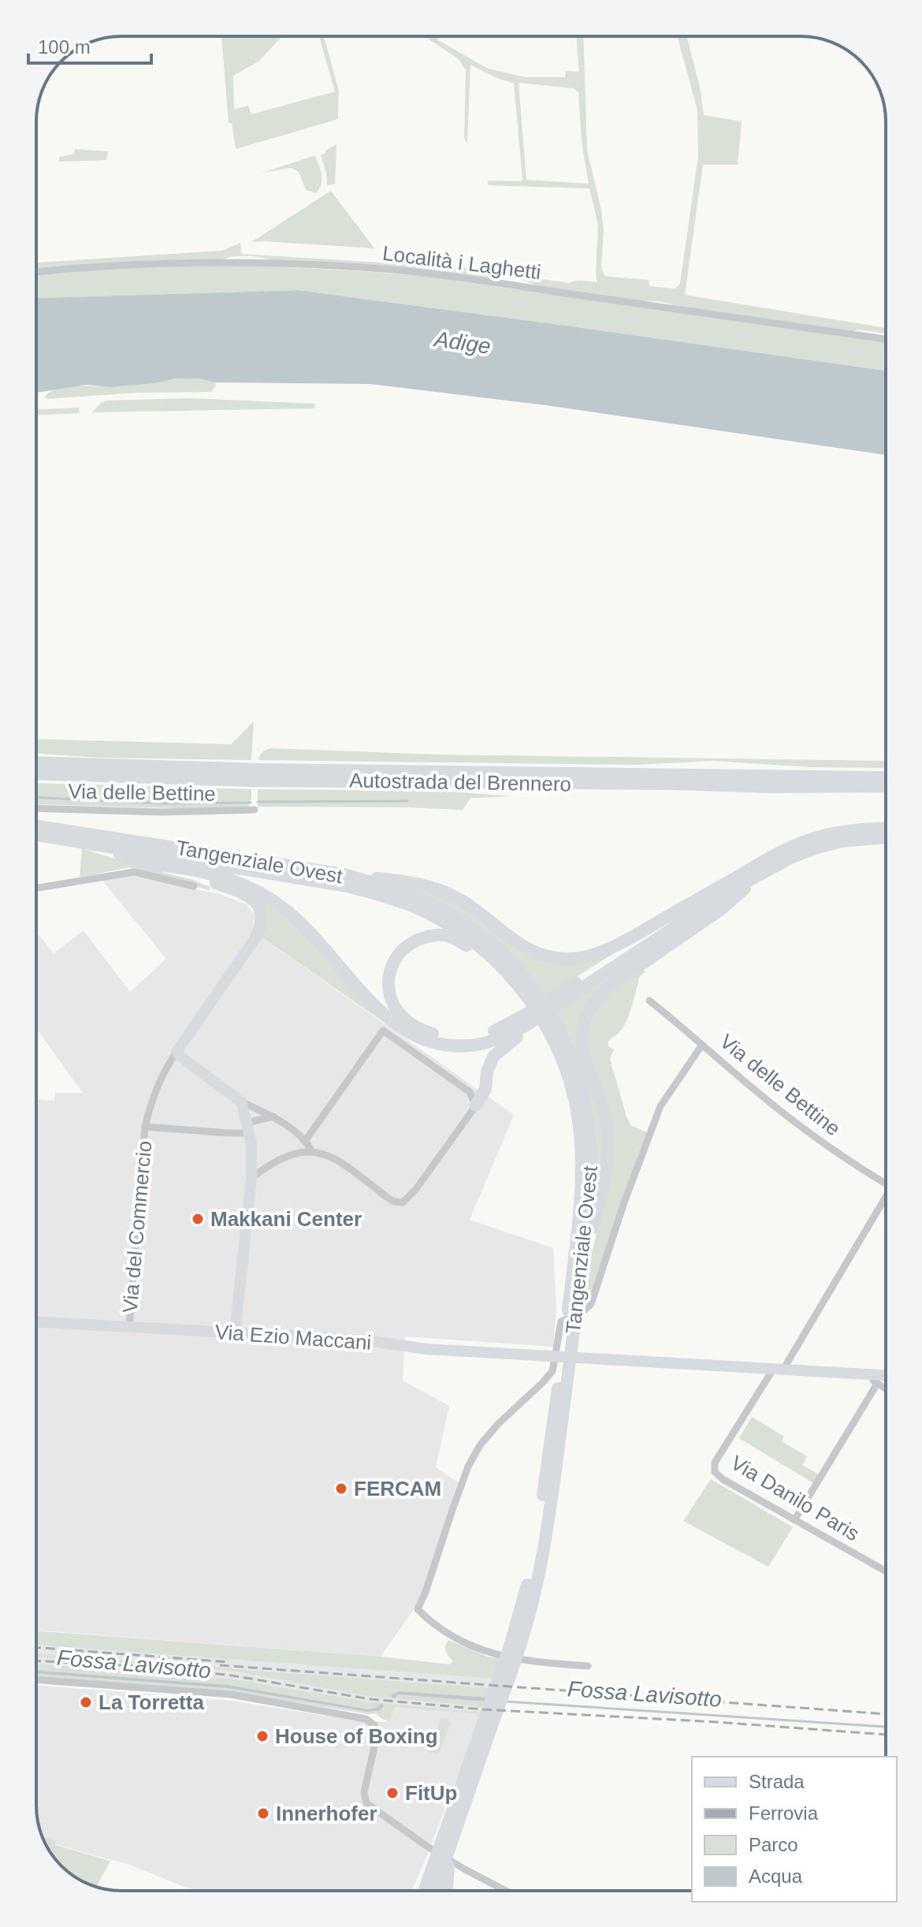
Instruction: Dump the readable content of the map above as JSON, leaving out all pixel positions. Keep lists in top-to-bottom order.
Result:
{
  "streets": {
    "highway": ["Autostrada del Brennero", "Tangenziale Ovest"],
    "street": [
      "Località i Laghetti",
      "Via delle Bettine",
      "Via del Commercio",
      "Via Ezio Maccani",
      "Via Danilo Paris"
    ]
  },
  "crossings": [
    ["Via del Commercio", "Via Ezio Maccani"],
    ["Via Ezio Maccani", "Via Danilo Paris"]
  ],
  "water": ["Adige", "Fossa Lavisotto"],
  "places": [
    "Makkani Center",
    "FERCAM",
    "La Torretta",
    "House of Boxing",
    "FitUp",
    "Innerhofer"
  ],
  "legend": [
    "Strada",
    "Ferrovia",
    "Parco",
    "Acqua"
  ],
  "scale_bar": "100 m"
}
